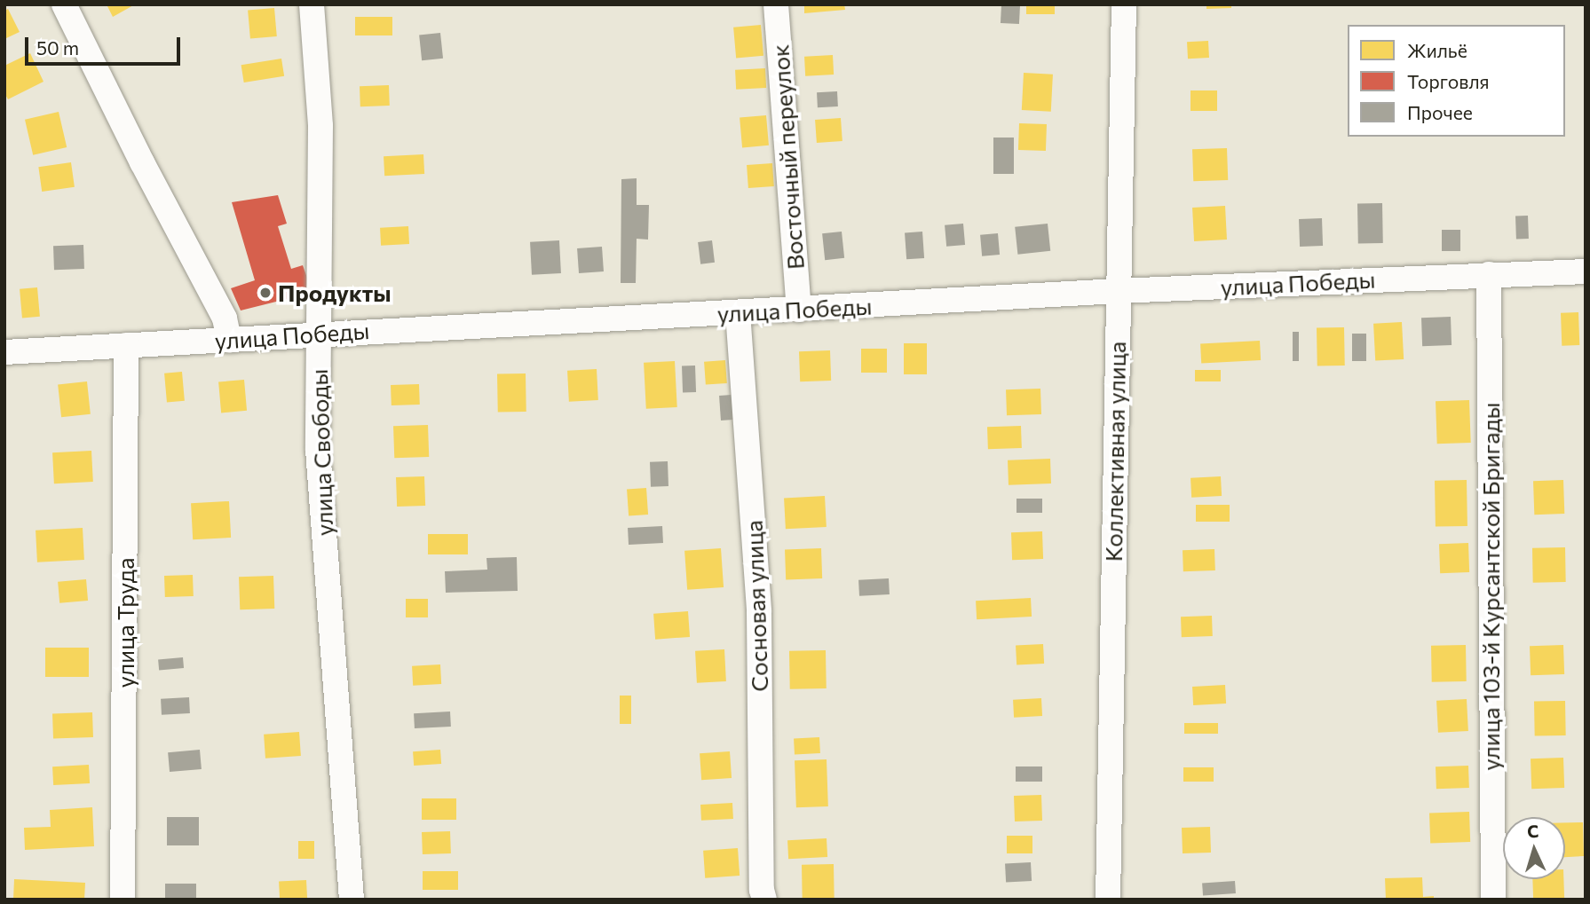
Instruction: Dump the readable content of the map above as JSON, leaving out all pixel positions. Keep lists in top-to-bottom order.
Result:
{
  "streets": {
    "street": [
      "Восточный переулок",
      "улица Победы",
      "Коллективная улица",
      "улица Свободы",
      "улица 103-й Курсантской Бригады",
      "Сосновая улица",
      "улица Труда"
    ]
  },
  "crossings": [
    ["Восточный переулок", "улица Победы"],
    ["улица Победы", "Коллективная улица"],
    ["улица Победы", "улица Свободы"],
    ["улица Победы", "улица 103-й Курсантской Бригады"],
    ["улица Победы", "Сосновая улица"],
    ["улица Победы", "улица Труда"]
  ],
  "places": ["Продукты"],
  "legend": ["Жильё", "Торговля", "Прочее"],
  "scale_bar": "50 m",
  "north": "top"
}
